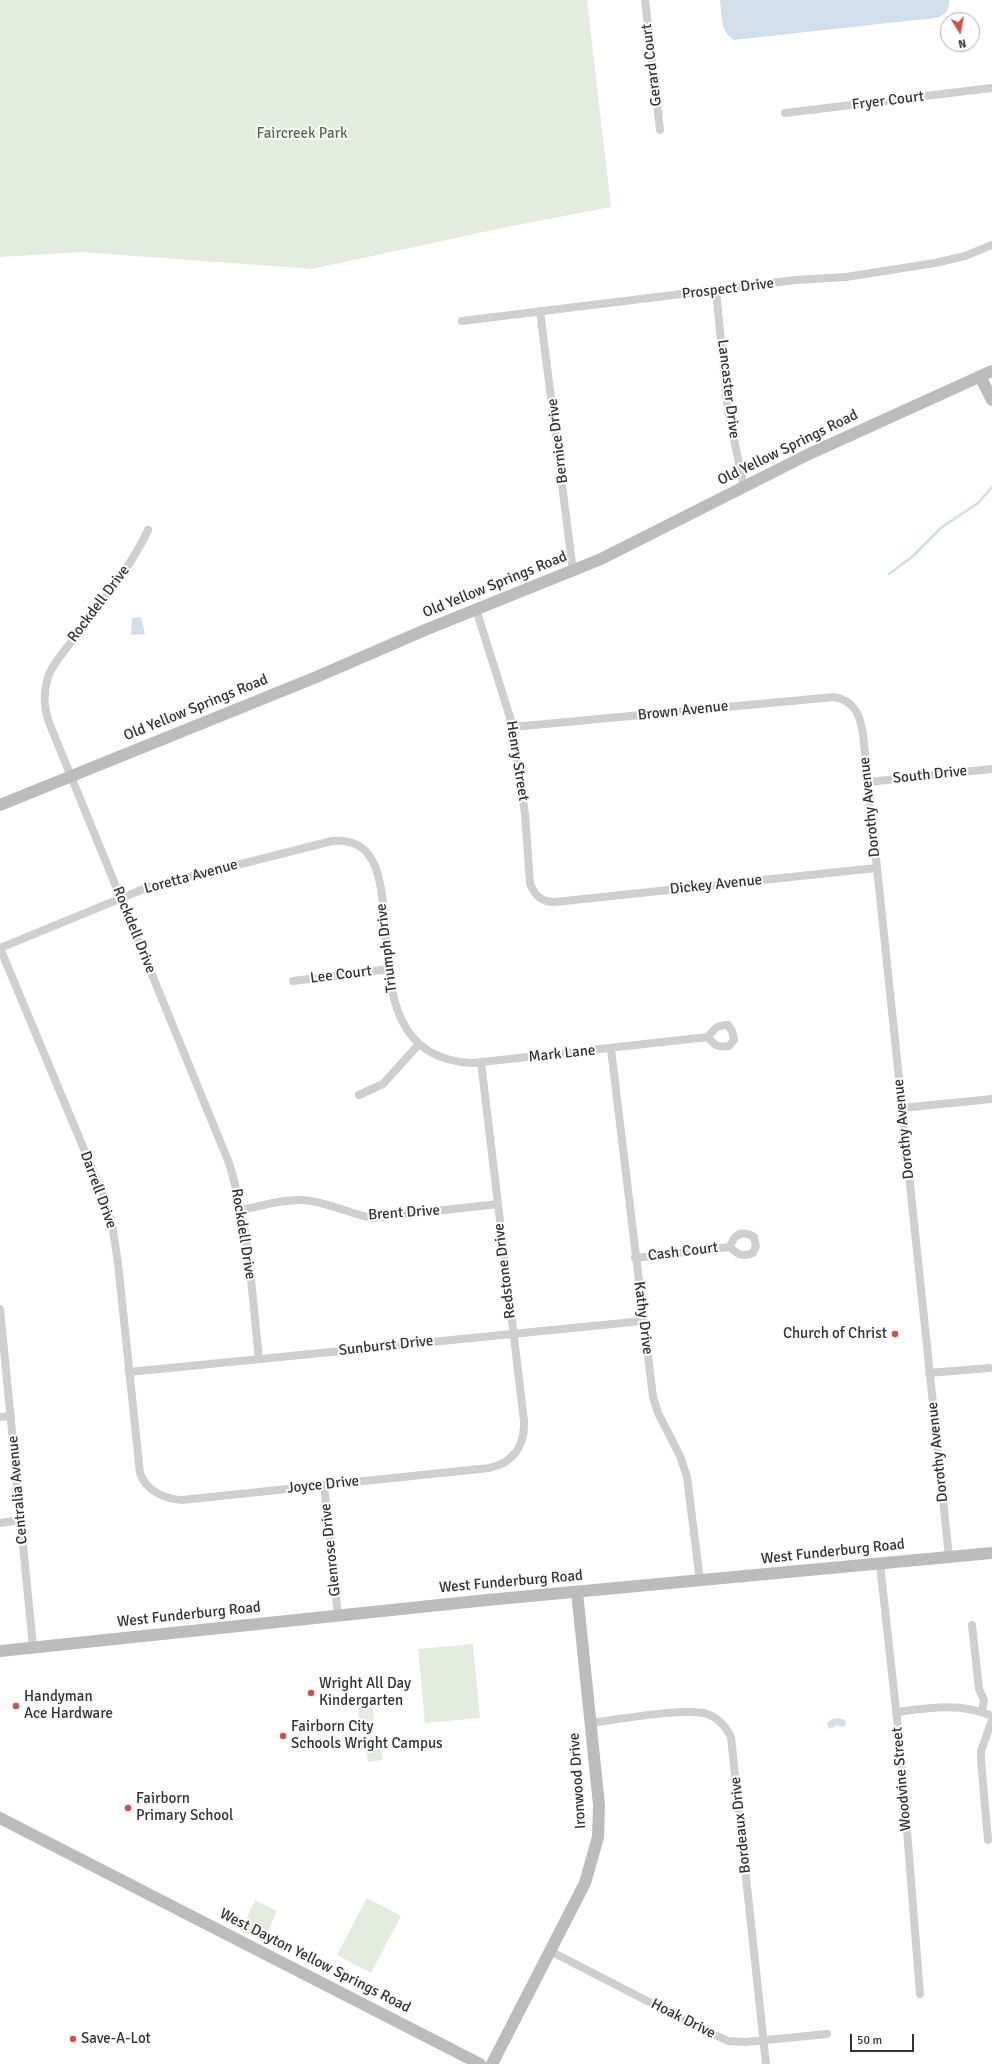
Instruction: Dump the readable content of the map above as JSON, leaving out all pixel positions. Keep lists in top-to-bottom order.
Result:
{
  "streets": {
    "street": [
      "Gerard Court",
      "Fryer Court",
      "Prospect Drive",
      "Lancaster Drive",
      "Bernice Drive",
      "Old Yellow Springs Road",
      "Rockdell Drive",
      "Brown Avenue",
      "Henry Street",
      "South Drive",
      "Dorothy Avenue",
      "Loretta Avenue",
      "Dickey Avenue",
      "Triumph Drive",
      "Lee Court",
      "Mark Lane",
      "Darrell Drive",
      "Brent Drive",
      "Cash Court",
      "Redstone Drive",
      "Kathy Drive",
      "Sunburst Drive",
      "Joyce Drive",
      "Centralia Avenue",
      "Glenrose Drive",
      "West Funderburg Road",
      "Woodvine Street",
      "Ironwood Drive",
      "Bordeaux Drive",
      "West Dayton Yellow Springs Road",
      "Hoak Drive"
    ]
  },
  "crossings": [
    ["Prospect Drive", "Lancaster Drive"],
    ["Prospect Drive", "Bernice Drive"],
    ["Lancaster Drive", "Old Yellow Springs Road"],
    ["Bernice Drive", "Old Yellow Springs Road"],
    ["Old Yellow Springs Road", "Rockdell Drive"],
    ["Old Yellow Springs Road", "Henry Street"],
    ["Rockdell Drive", "Loretta Avenue"],
    ["Rockdell Drive", "Brent Drive"],
    ["Rockdell Drive", "Sunburst Drive"],
    ["Brown Avenue", "Henry Street"],
    ["Brown Avenue", "Dorothy Avenue"],
    ["Henry Street", "Dickey Avenue"],
    ["South Drive", "Dorothy Avenue"],
    ["Dorothy Avenue", "Dickey Avenue"],
    ["Dorothy Avenue", "West Funderburg Road"],
    ["Loretta Avenue", "Triumph Drive"],
    ["Loretta Avenue", "Darrell Drive"],
    ["Triumph Drive", "Lee Court"],
    ["Triumph Drive", "Mark Lane"],
    ["Mark Lane", "Redstone Drive"],
    ["Mark Lane", "Kathy Drive"],
    ["Darrell Drive", "Sunburst Drive"],
    ["Darrell Drive", "Joyce Drive"],
    ["Brent Drive", "Redstone Drive"],
    ["Cash Court", "Kathy Drive"],
    ["Redstone Drive", "Sunburst Drive"],
    ["Redstone Drive", "Joyce Drive"],
    ["Kathy Drive", "Sunburst Drive"],
    ["Kathy Drive", "West Funderburg Road"],
    ["Joyce Drive", "Glenrose Drive"],
    ["Centralia Avenue", "West Funderburg Road"],
    ["Glenrose Drive", "West Funderburg Road"],
    ["West Funderburg Road", "Woodvine Street"],
    ["West Funderburg Road", "Ironwood Drive"],
    ["Ironwood Drive", "Bordeaux Drive"],
    ["Ironwood Drive", "Hoak Drive"],
    ["Bordeaux Drive", "Hoak Drive"]
  ],
  "parks": ["Faircreek Park"],
  "places": [
    "Church of Christ",
    "Wright All Day Kindergarten",
    "Handyman Ace Hardware",
    "Fairborn City Schools Wright Campus",
    "Fairborn Primary School",
    "Save-A-Lot"
  ],
  "scale_bar": "50 m",
  "north": "bottom"
}
